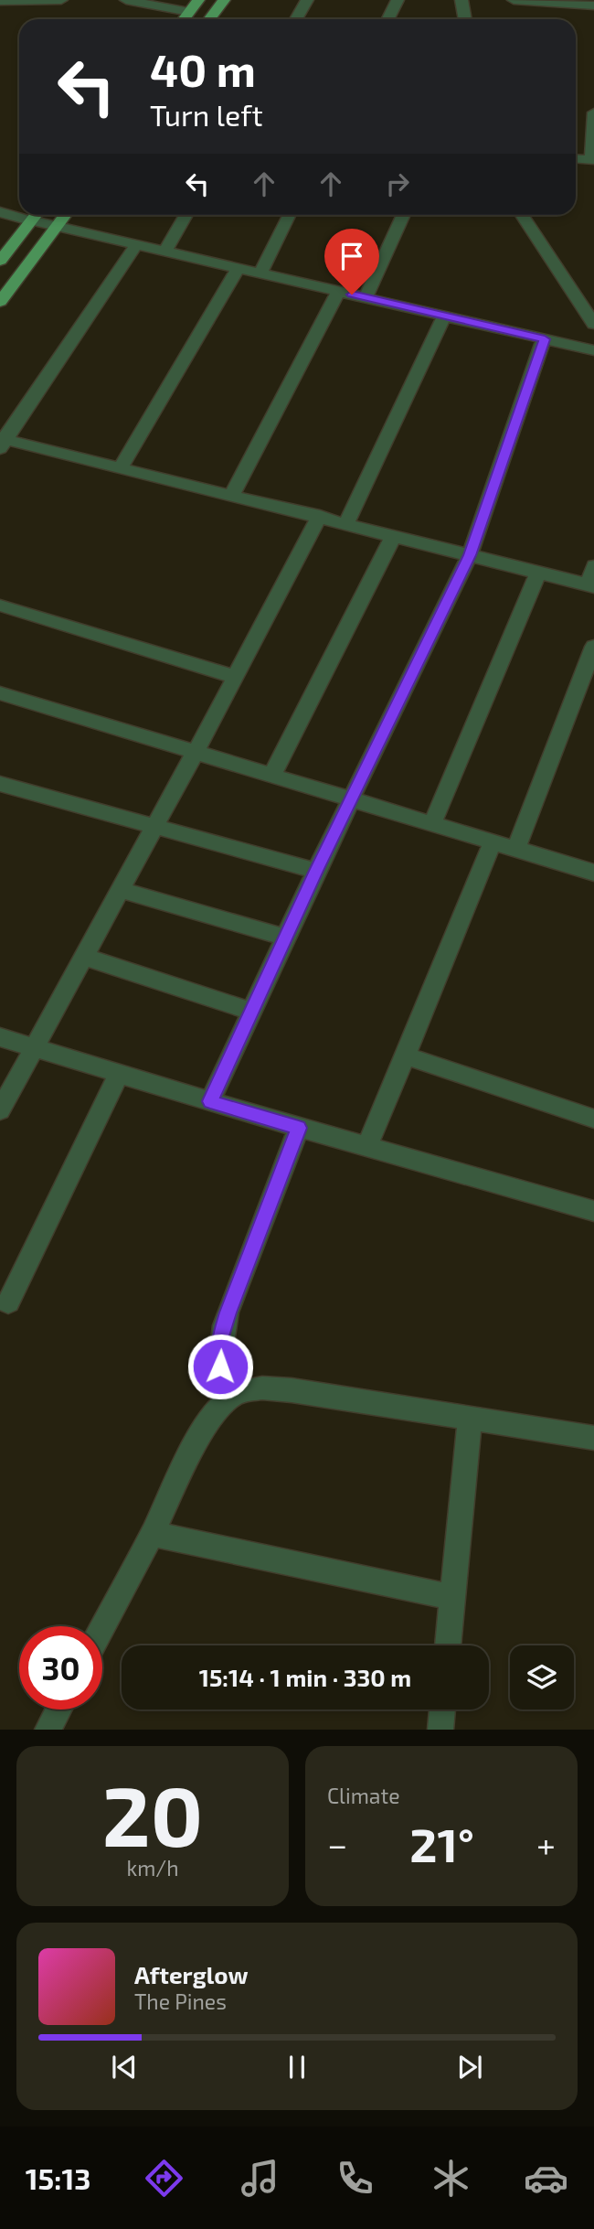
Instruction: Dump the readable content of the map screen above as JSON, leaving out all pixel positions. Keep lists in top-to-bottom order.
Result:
{
  "page": {
    "turn": ["40 m", "Turn left"],
    "limit": "30",
    "trip": "15:14 · 1 min · 330 m",
    "tile": [
      ["20", "km/h"],
      "Climate"
    ],
    "heat": ["−", "21°", "+"],
    "song": ["Afterglow", "The Pines"],
    "tabs": "15:13"
  }
}
